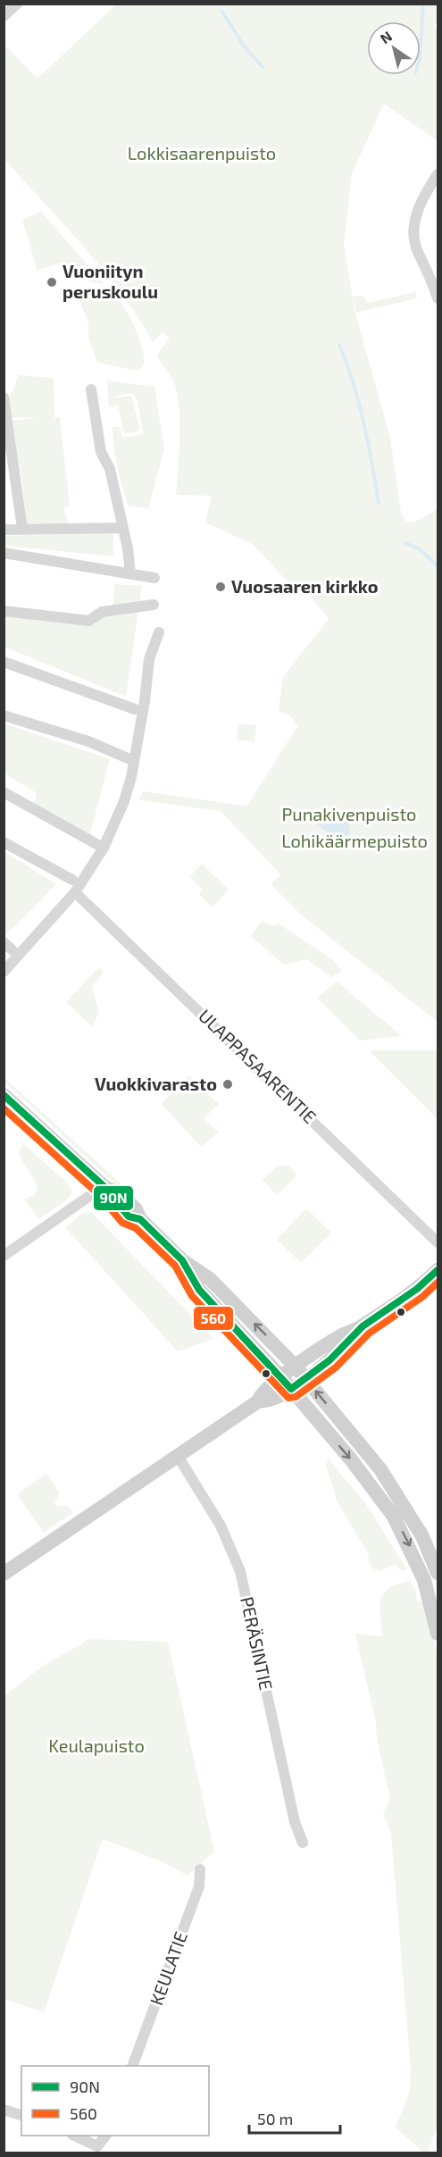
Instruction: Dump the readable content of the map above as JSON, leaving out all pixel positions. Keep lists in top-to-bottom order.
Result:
{
  "streets": {
    "street": ["ULAPPASAARENTIE", "PERÄSINTIE", "KEULATIE"]
  },
  "parks": [
    "Lokkisaarenpuisto",
    "Punakivenpuisto",
    "Lohikäärmepuisto",
    "Keulapuisto"
  ],
  "places": ["Vuoniityn peruskoulu", "Vuosaaren kirkko", "Vuokkivarasto"],
  "lines": ["transit line 90N", "transit line 560"],
  "legend": ["90N", "560"],
  "scale_bar": "50 m",
  "north": "top left"
}
